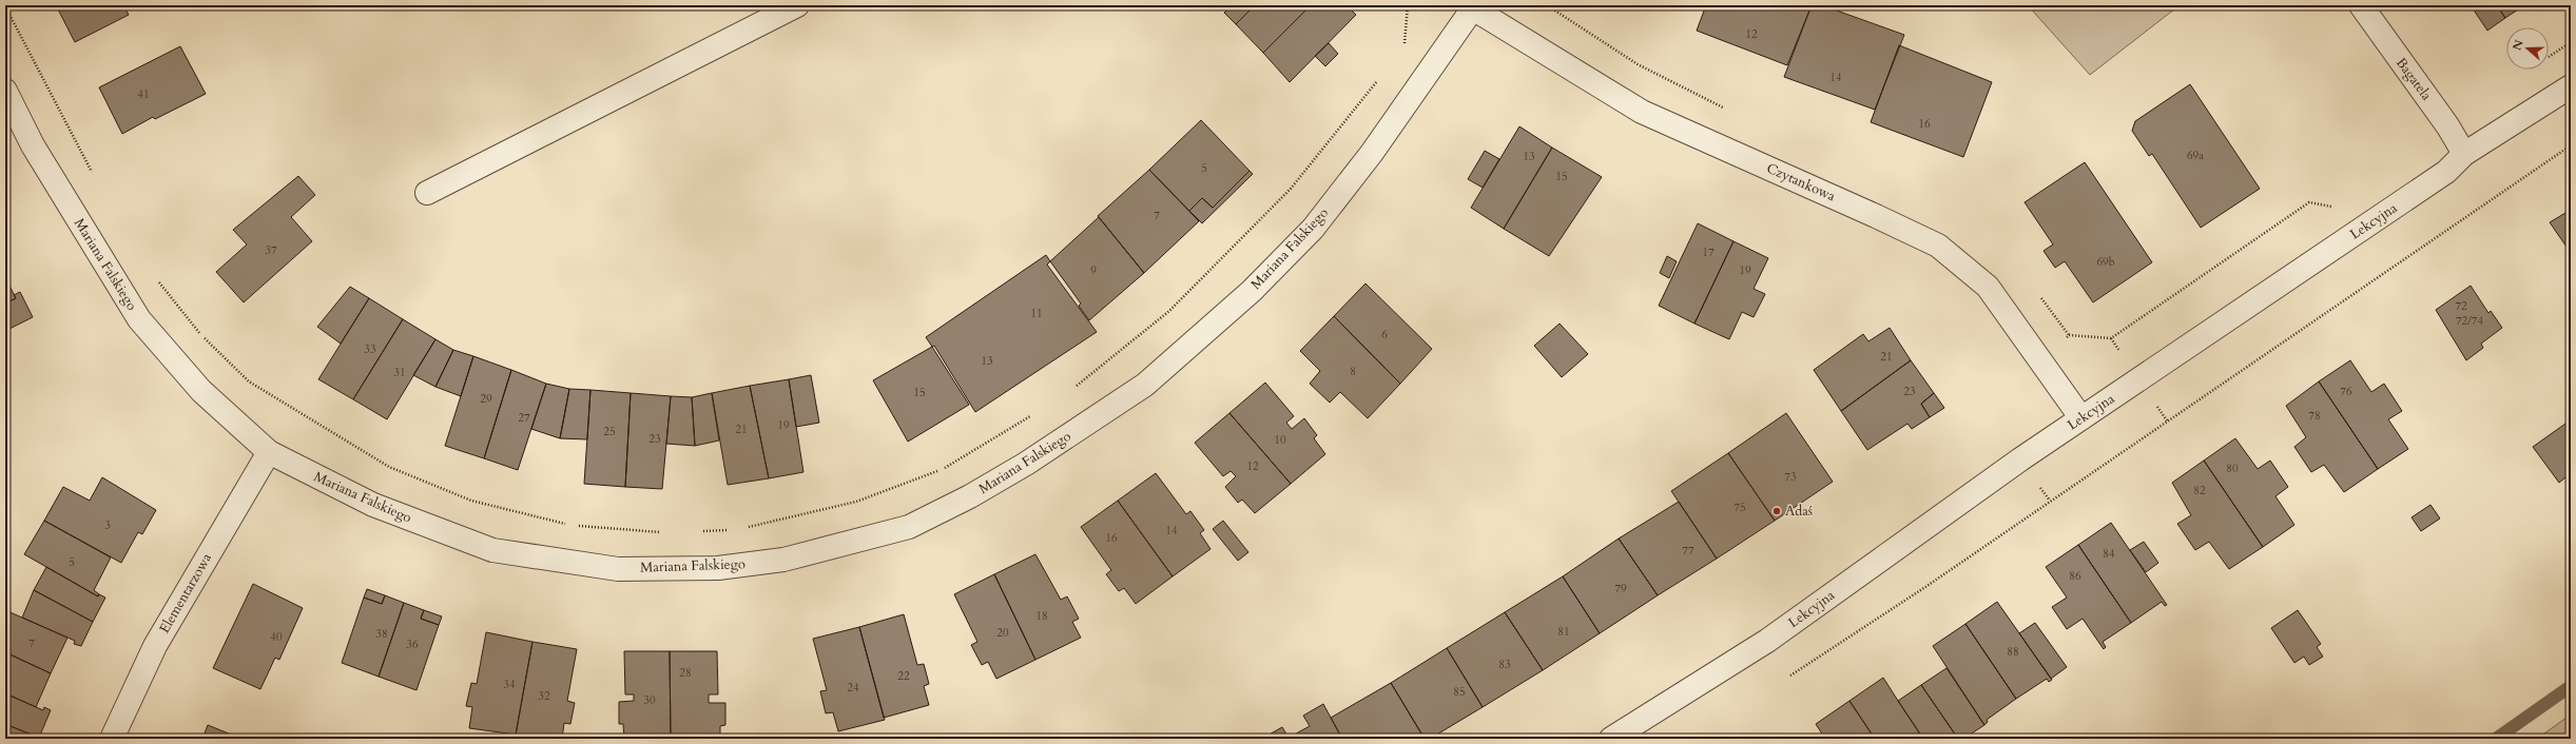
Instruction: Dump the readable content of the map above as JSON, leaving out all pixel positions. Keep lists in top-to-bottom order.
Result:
{
  "streets": {
    "street": [
      "Bagatela",
      "Czytankowa",
      "Lekcyjna",
      "Mariana Falskiego",
      "Elementarzowa"
    ]
  },
  "crossings": [
    ["Bagatela", "Lekcyjna"],
    ["Czytankowa", "Lekcyjna"],
    ["Czytankowa", "Mariana Falskiego"],
    ["Mariana Falskiego", "Elementarzowa"]
  ],
  "places": ["Adaś"],
  "house_numbers": [
    "12",
    "14",
    "41",
    "16",
    "69a",
    "13",
    "5",
    "15",
    "7",
    "37",
    "17",
    "69b",
    "9",
    "19",
    "72",
    "11",
    "72/74",
    "6",
    "33",
    "21",
    "13",
    "8",
    "31",
    "23",
    "76",
    "15",
    "29",
    "78",
    "27",
    "19",
    "21",
    "25",
    "23",
    "10",
    "12",
    "80",
    "73",
    "82",
    "75",
    "3",
    "14",
    "16",
    "77",
    "84",
    "5",
    "86",
    "79",
    "18",
    "81",
    "20",
    "38",
    "40",
    "7",
    "36",
    "88",
    "83",
    "28",
    "22",
    "34",
    "24",
    "85",
    "32",
    "30"
  ],
  "north": "left"
}
